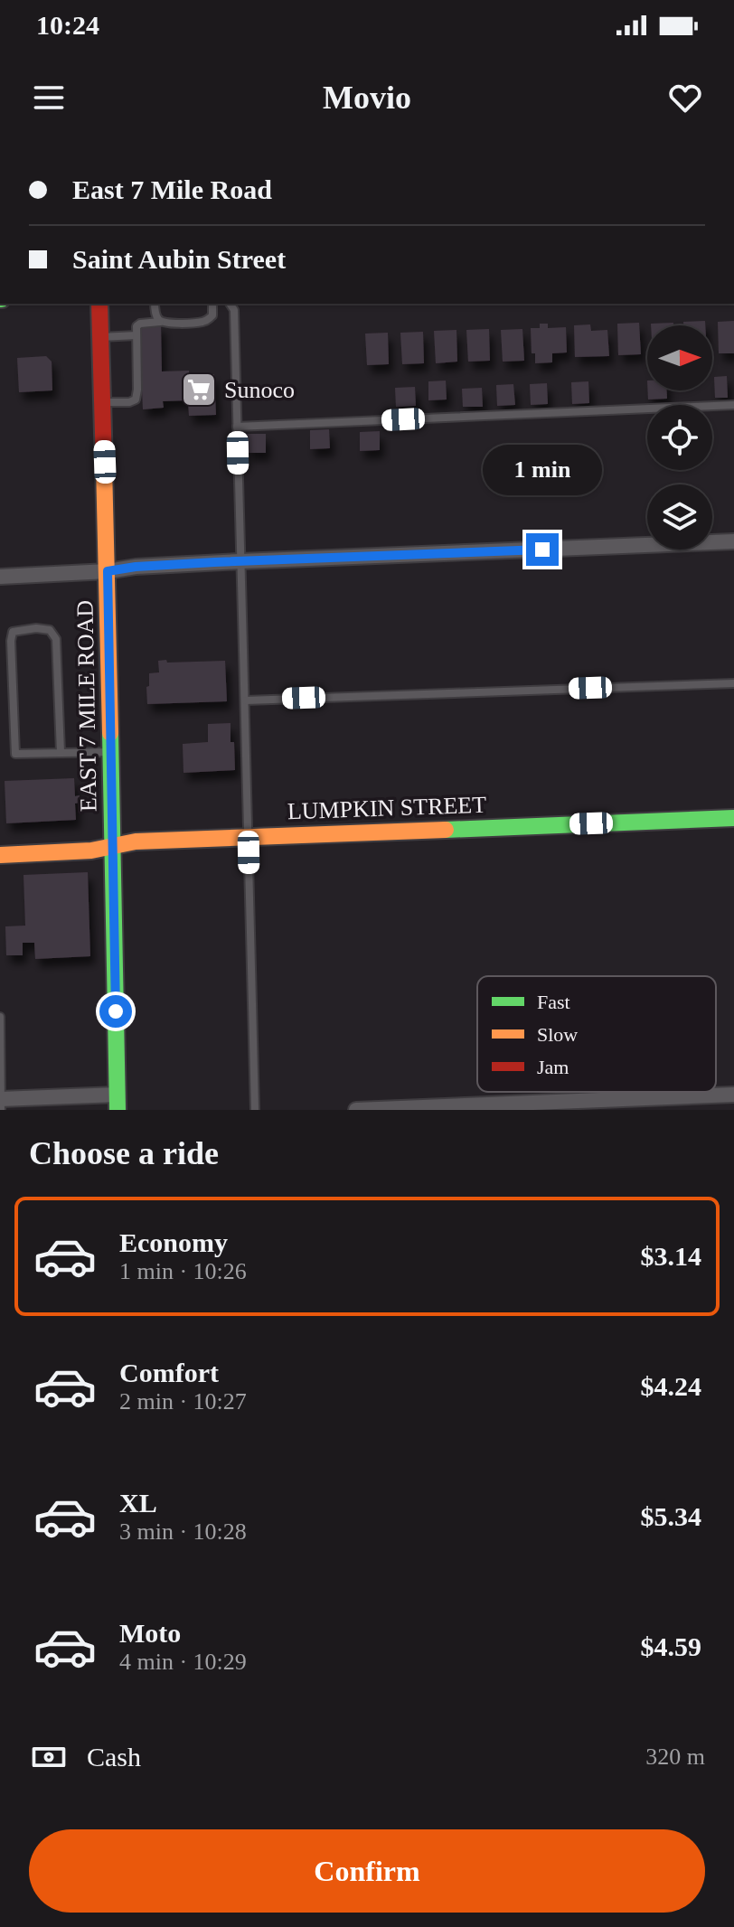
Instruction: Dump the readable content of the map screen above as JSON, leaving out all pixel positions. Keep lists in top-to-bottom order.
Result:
{
  "streets": {
    "street": ["EAST 7 MILE ROAD", "LUMPKIN STREET"]
  },
  "crossings": [
    ["EAST 7 MILE ROAD", "LUMPKIN STREET"]
  ],
  "places": {
    "supermarket": ["Sunoco"]
  },
  "legend": ["Fast", "Slow", "Jam"],
  "north": "right",
  "page": {
    "status": "10:24",
    "header": "Movio",
    "banner": ["East 7 Mile Road", "Saint Aubin Street"],
    "bubble": "1 min",
    "heading": "Choose a ride",
    "list": [
      {
        "name": "Economy",
        "note": "1 min · 10:26",
        "value": "$3.14"
      },
      {
        "name": "Comfort",
        "note": "2 min · 10:27",
        "value": "$4.24"
      },
      {
        "name": "XL",
        "note": "3 min · 10:28",
        "value": "$5.34"
      },
      {
        "name": "Moto",
        "note": "4 min · 10:29",
        "value": "$4.59"
      }
    ],
    "pay": ["Cash", "320 m"],
    "buttons": "Confirm"
  }
}
